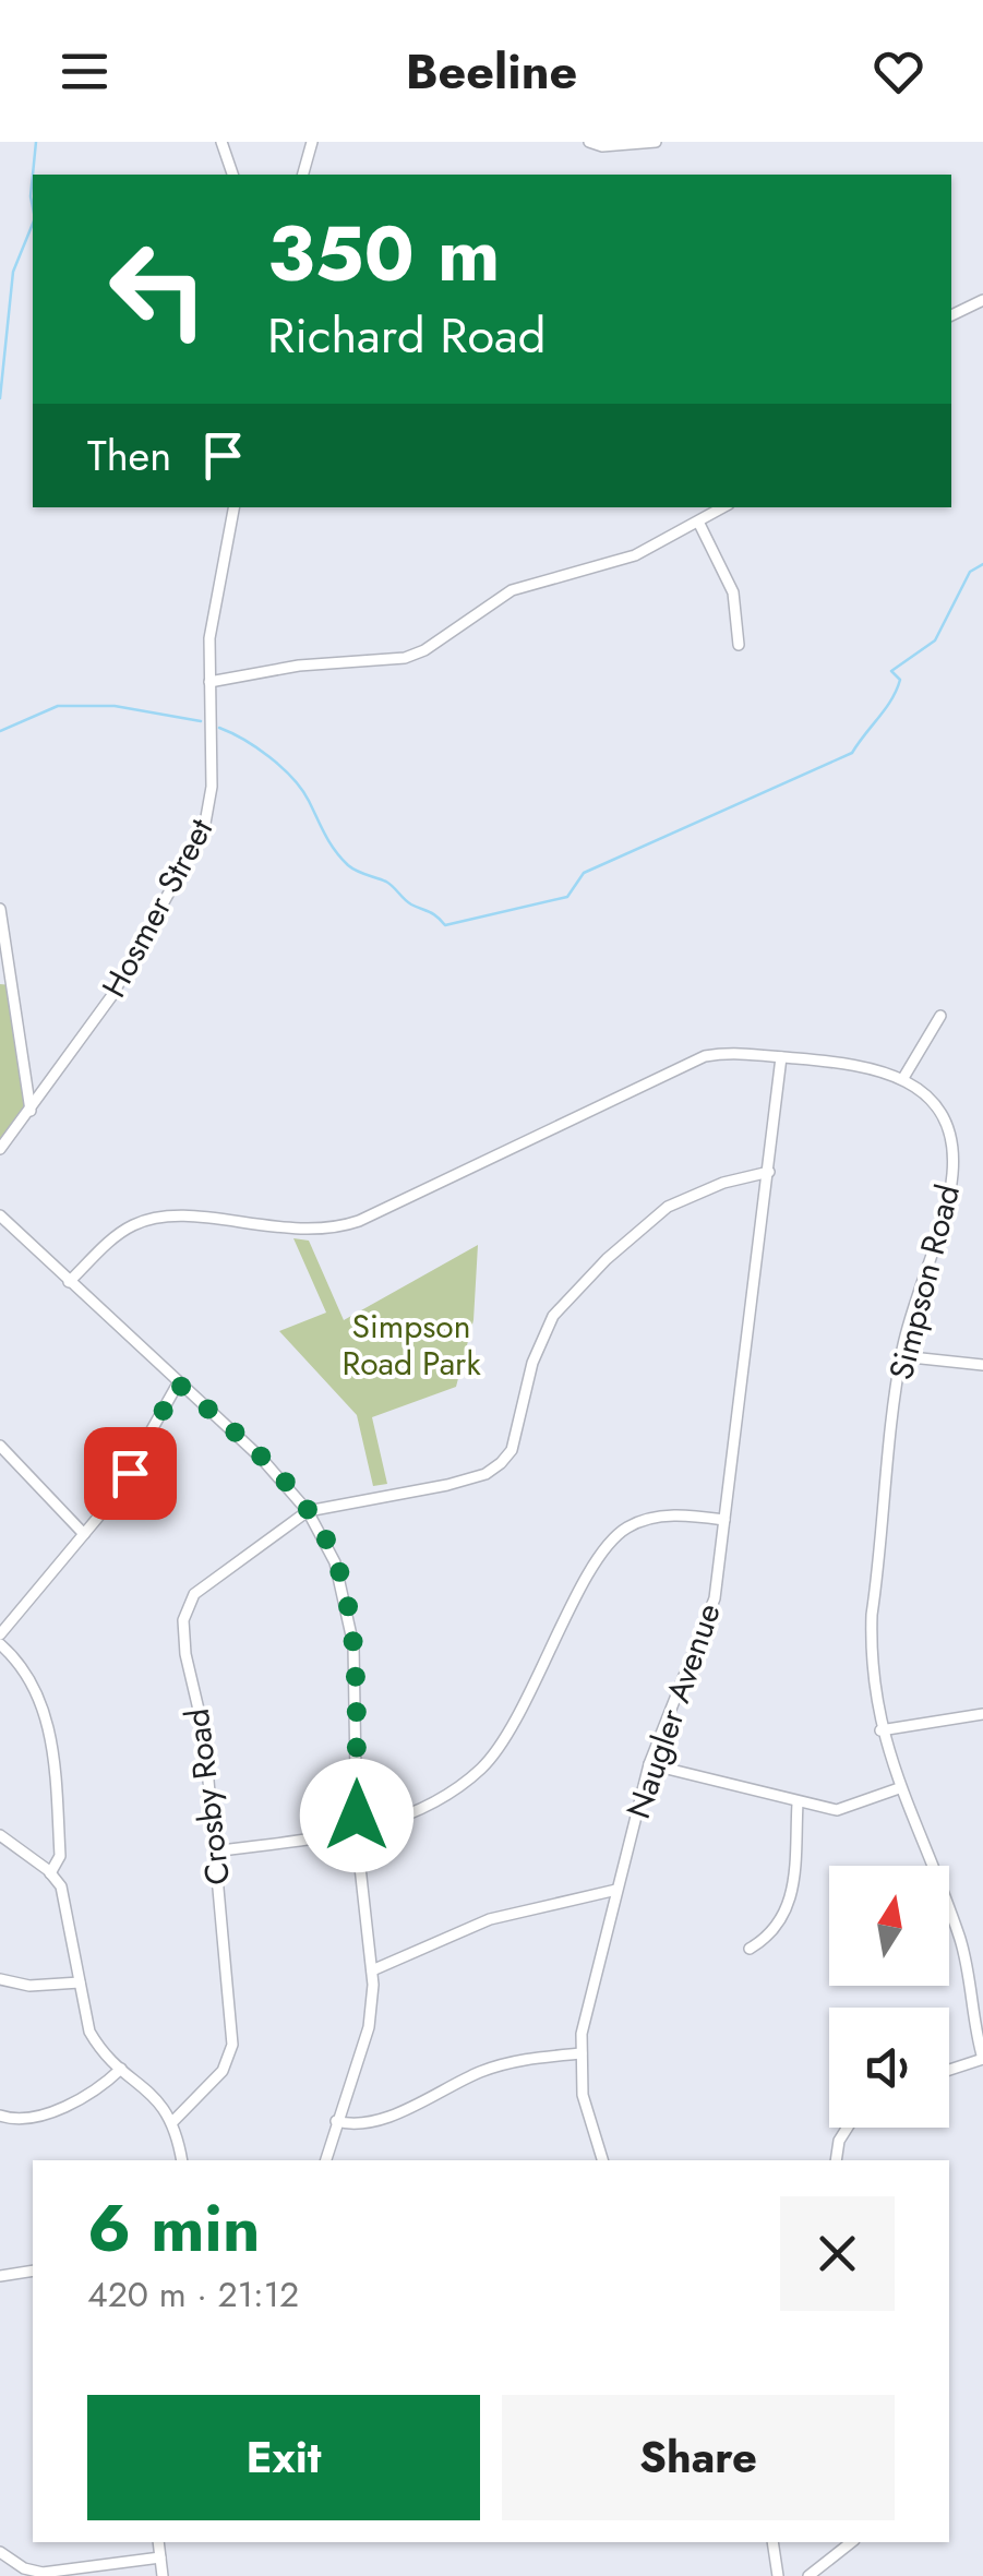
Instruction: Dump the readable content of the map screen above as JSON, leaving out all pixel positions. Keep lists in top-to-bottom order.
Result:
{
  "streets": {
    "street": [
      "Hosmer Street",
      "Simpson Road",
      "Naugler Avenue",
      "Crosby Road"
    ]
  },
  "crossings": [
    ["Simpson Road", "Naugler Avenue"]
  ],
  "parks": ["Simpson Road Park"],
  "north": "top",
  "page": {
    "header": "Beeline",
    "turn": ["350 m", "Richard Road"],
    "then": "Then",
    "heading": ["6 min", "420 m · 21:12"],
    "buttons": ["Exit", "Share"]
  }
}
